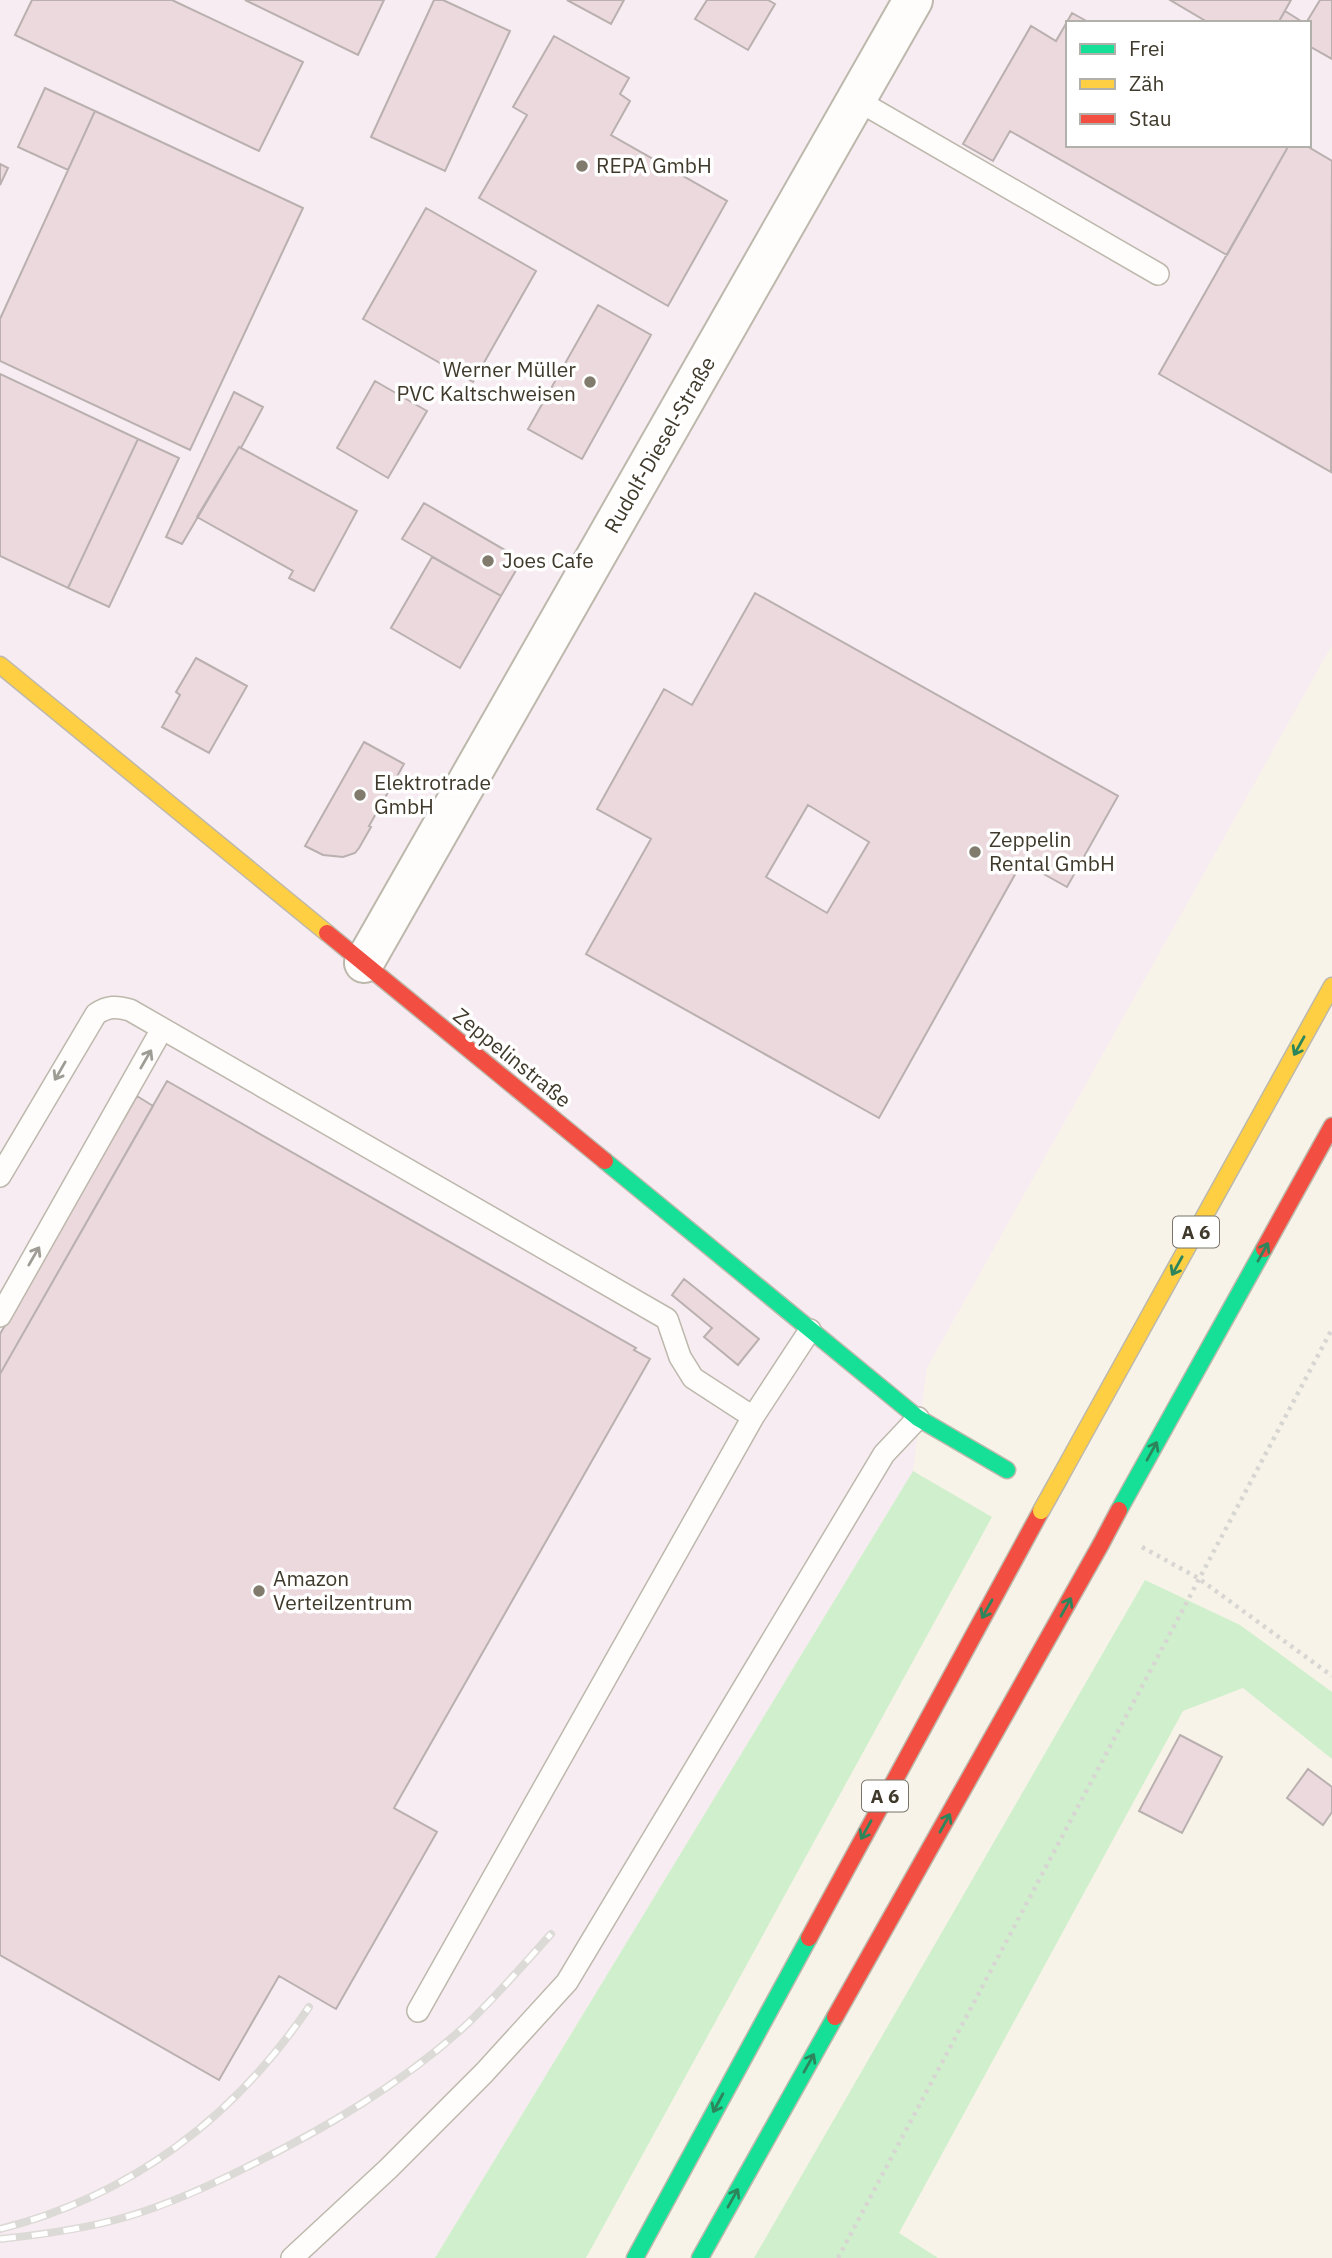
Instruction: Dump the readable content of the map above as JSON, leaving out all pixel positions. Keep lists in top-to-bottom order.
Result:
{
  "streets": {
    "main road": ["Zeppelinstraße", "A 6"],
    "street": ["Rudolf-Diesel-Straße"]
  },
  "crossings": [
    ["Rudolf-Diesel-Straße", "Zeppelinstraße"]
  ],
  "places": [
    "REPA GmbH",
    "Werner Müller PVC Kaltschweisen",
    "Joes Cafe",
    "Elektrotrade GmbH",
    "Zeppelin Rental GmbH",
    "Amazon Verteilzentrum"
  ],
  "legend": ["Frei", "Zäh", "Stau"]
}
